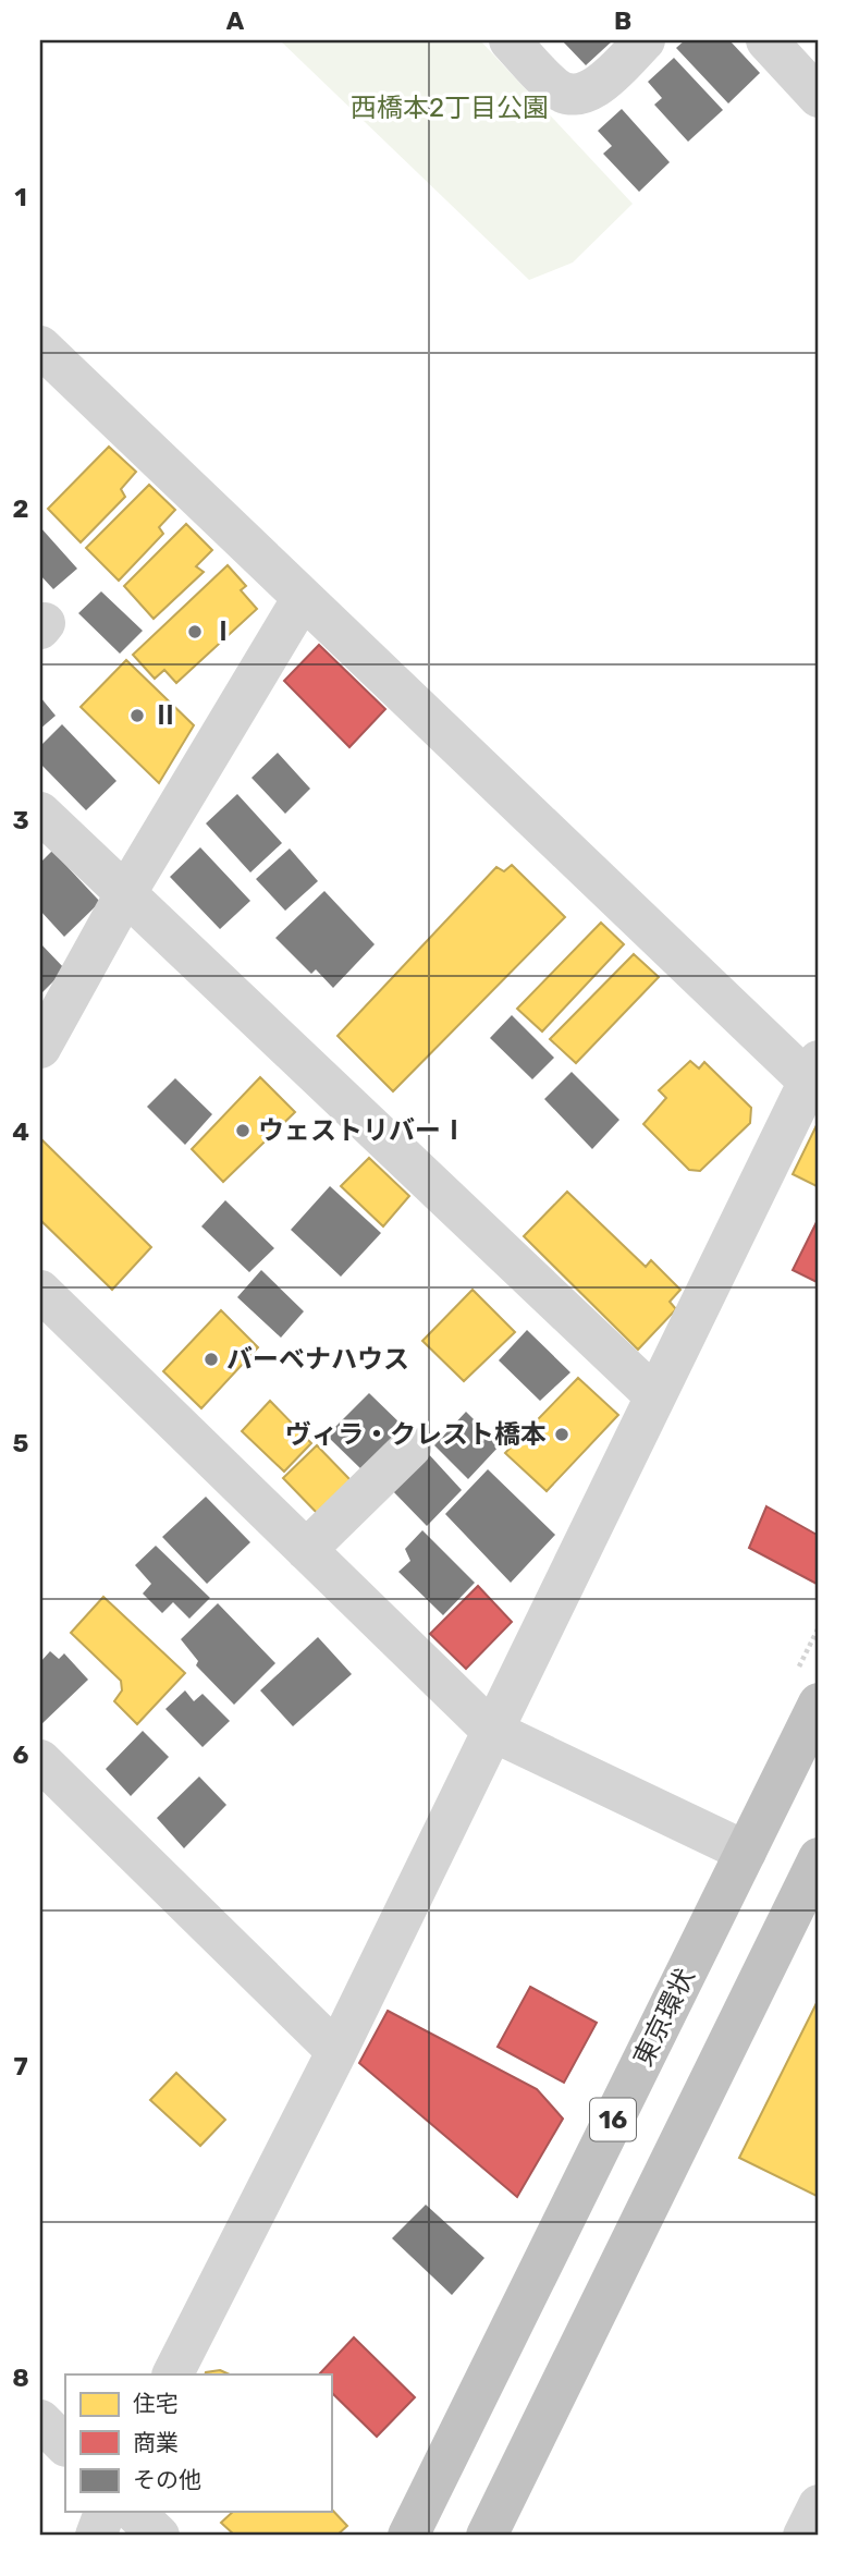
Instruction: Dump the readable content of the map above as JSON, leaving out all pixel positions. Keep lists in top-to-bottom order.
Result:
{
  "streets": {
    "highway": ["東京環状", "16"]
  },
  "parks": ["西橋本2丁目公園"],
  "places": [
    "Ⅰ",
    "Ⅱ",
    "ウェストリバーⅠ",
    "バーベナハウス",
    "ヴィラ・クレスト橋本"
  ],
  "legend": ["住宅", "商業", "その他"],
  "grid": {
    "columns": ["A", "B"],
    "rows": [
      "1",
      "2",
      "3",
      "4",
      "5",
      "6",
      "7",
      "8"
    ]
  }
}
